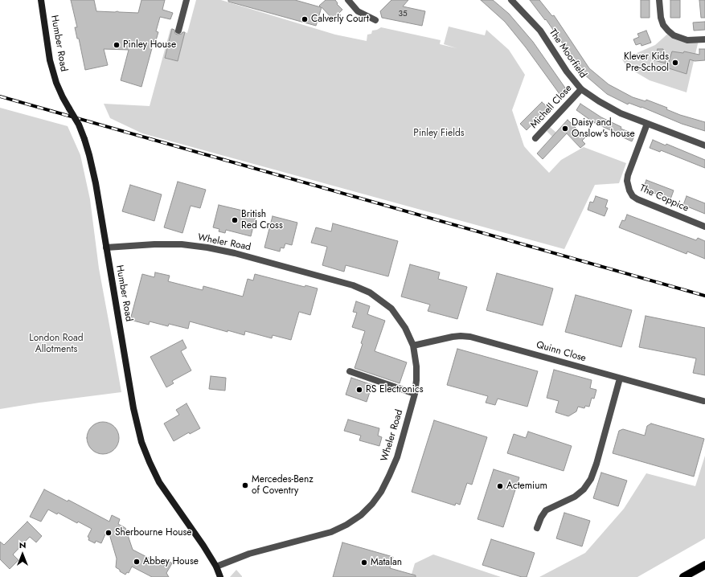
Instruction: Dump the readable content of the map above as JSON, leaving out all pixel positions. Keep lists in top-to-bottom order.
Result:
{
  "streets": {
    "main road": ["Humber Road"],
    "street": [
      "The Moorfield",
      "Michell Close",
      "The Coppice",
      "Wheler Road",
      "Quinn Close"
    ]
  },
  "crossings": [
    ["Humber Road", "Wheler Road"],
    ["The Moorfield", "Michell Close"],
    ["The Moorfield", "The Coppice"],
    ["Wheler Road", "Quinn Close"]
  ],
  "parks": ["Pinley Fields", "London Road Allotments"],
  "places": [
    "Calverly Court",
    "Pinley House",
    "Klever Kids Pre-School",
    "Daisy and Onslow's house",
    "British Red Cross",
    "RS Electronics",
    "Mercedes-Benz of Coventry",
    "Actemium",
    "Sherbourne House",
    "Abbey House",
    "Matalan"
  ],
  "house_numbers": ["35"],
  "north": "top"
}
